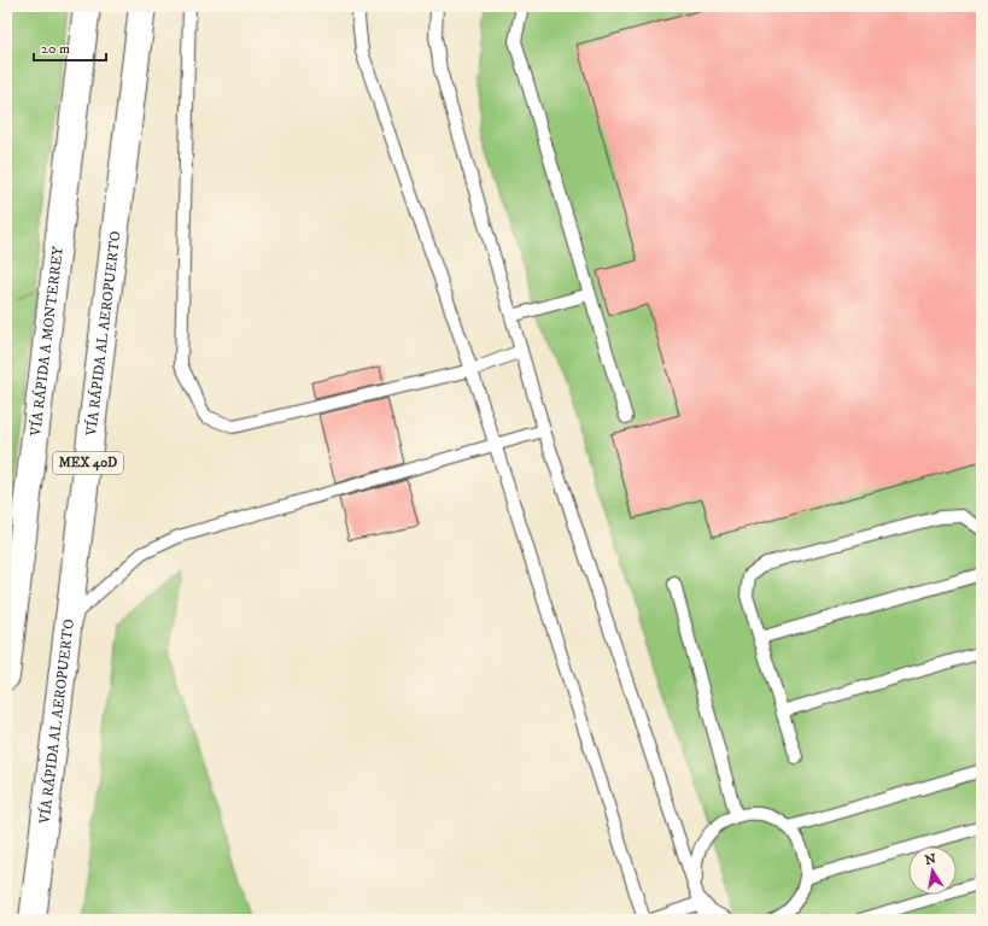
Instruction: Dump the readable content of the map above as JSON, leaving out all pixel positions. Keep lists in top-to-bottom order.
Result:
{
  "streets": {
    "highway": ["VÍA RÁPIDA AL AEROPUERTO", "VÍA RÁPIDA A MONTERREY", "MEX 40D"]
  },
  "scale_bar": "20 m",
  "north": "top"
}
